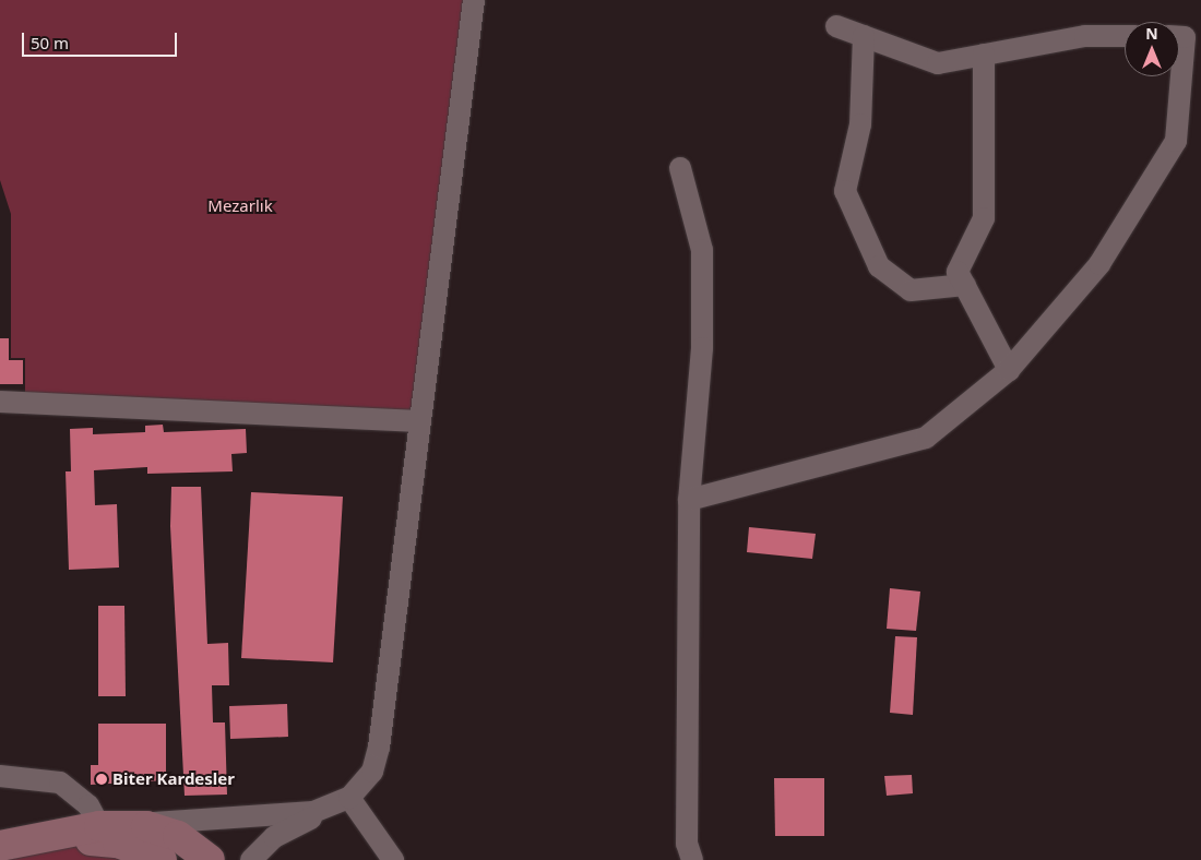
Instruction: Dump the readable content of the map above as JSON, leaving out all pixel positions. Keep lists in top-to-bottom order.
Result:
{
  "parks": ["Mezarlık"],
  "places": ["Biter Kardesler"],
  "scale_bar": "50 m",
  "north": "top"
}
